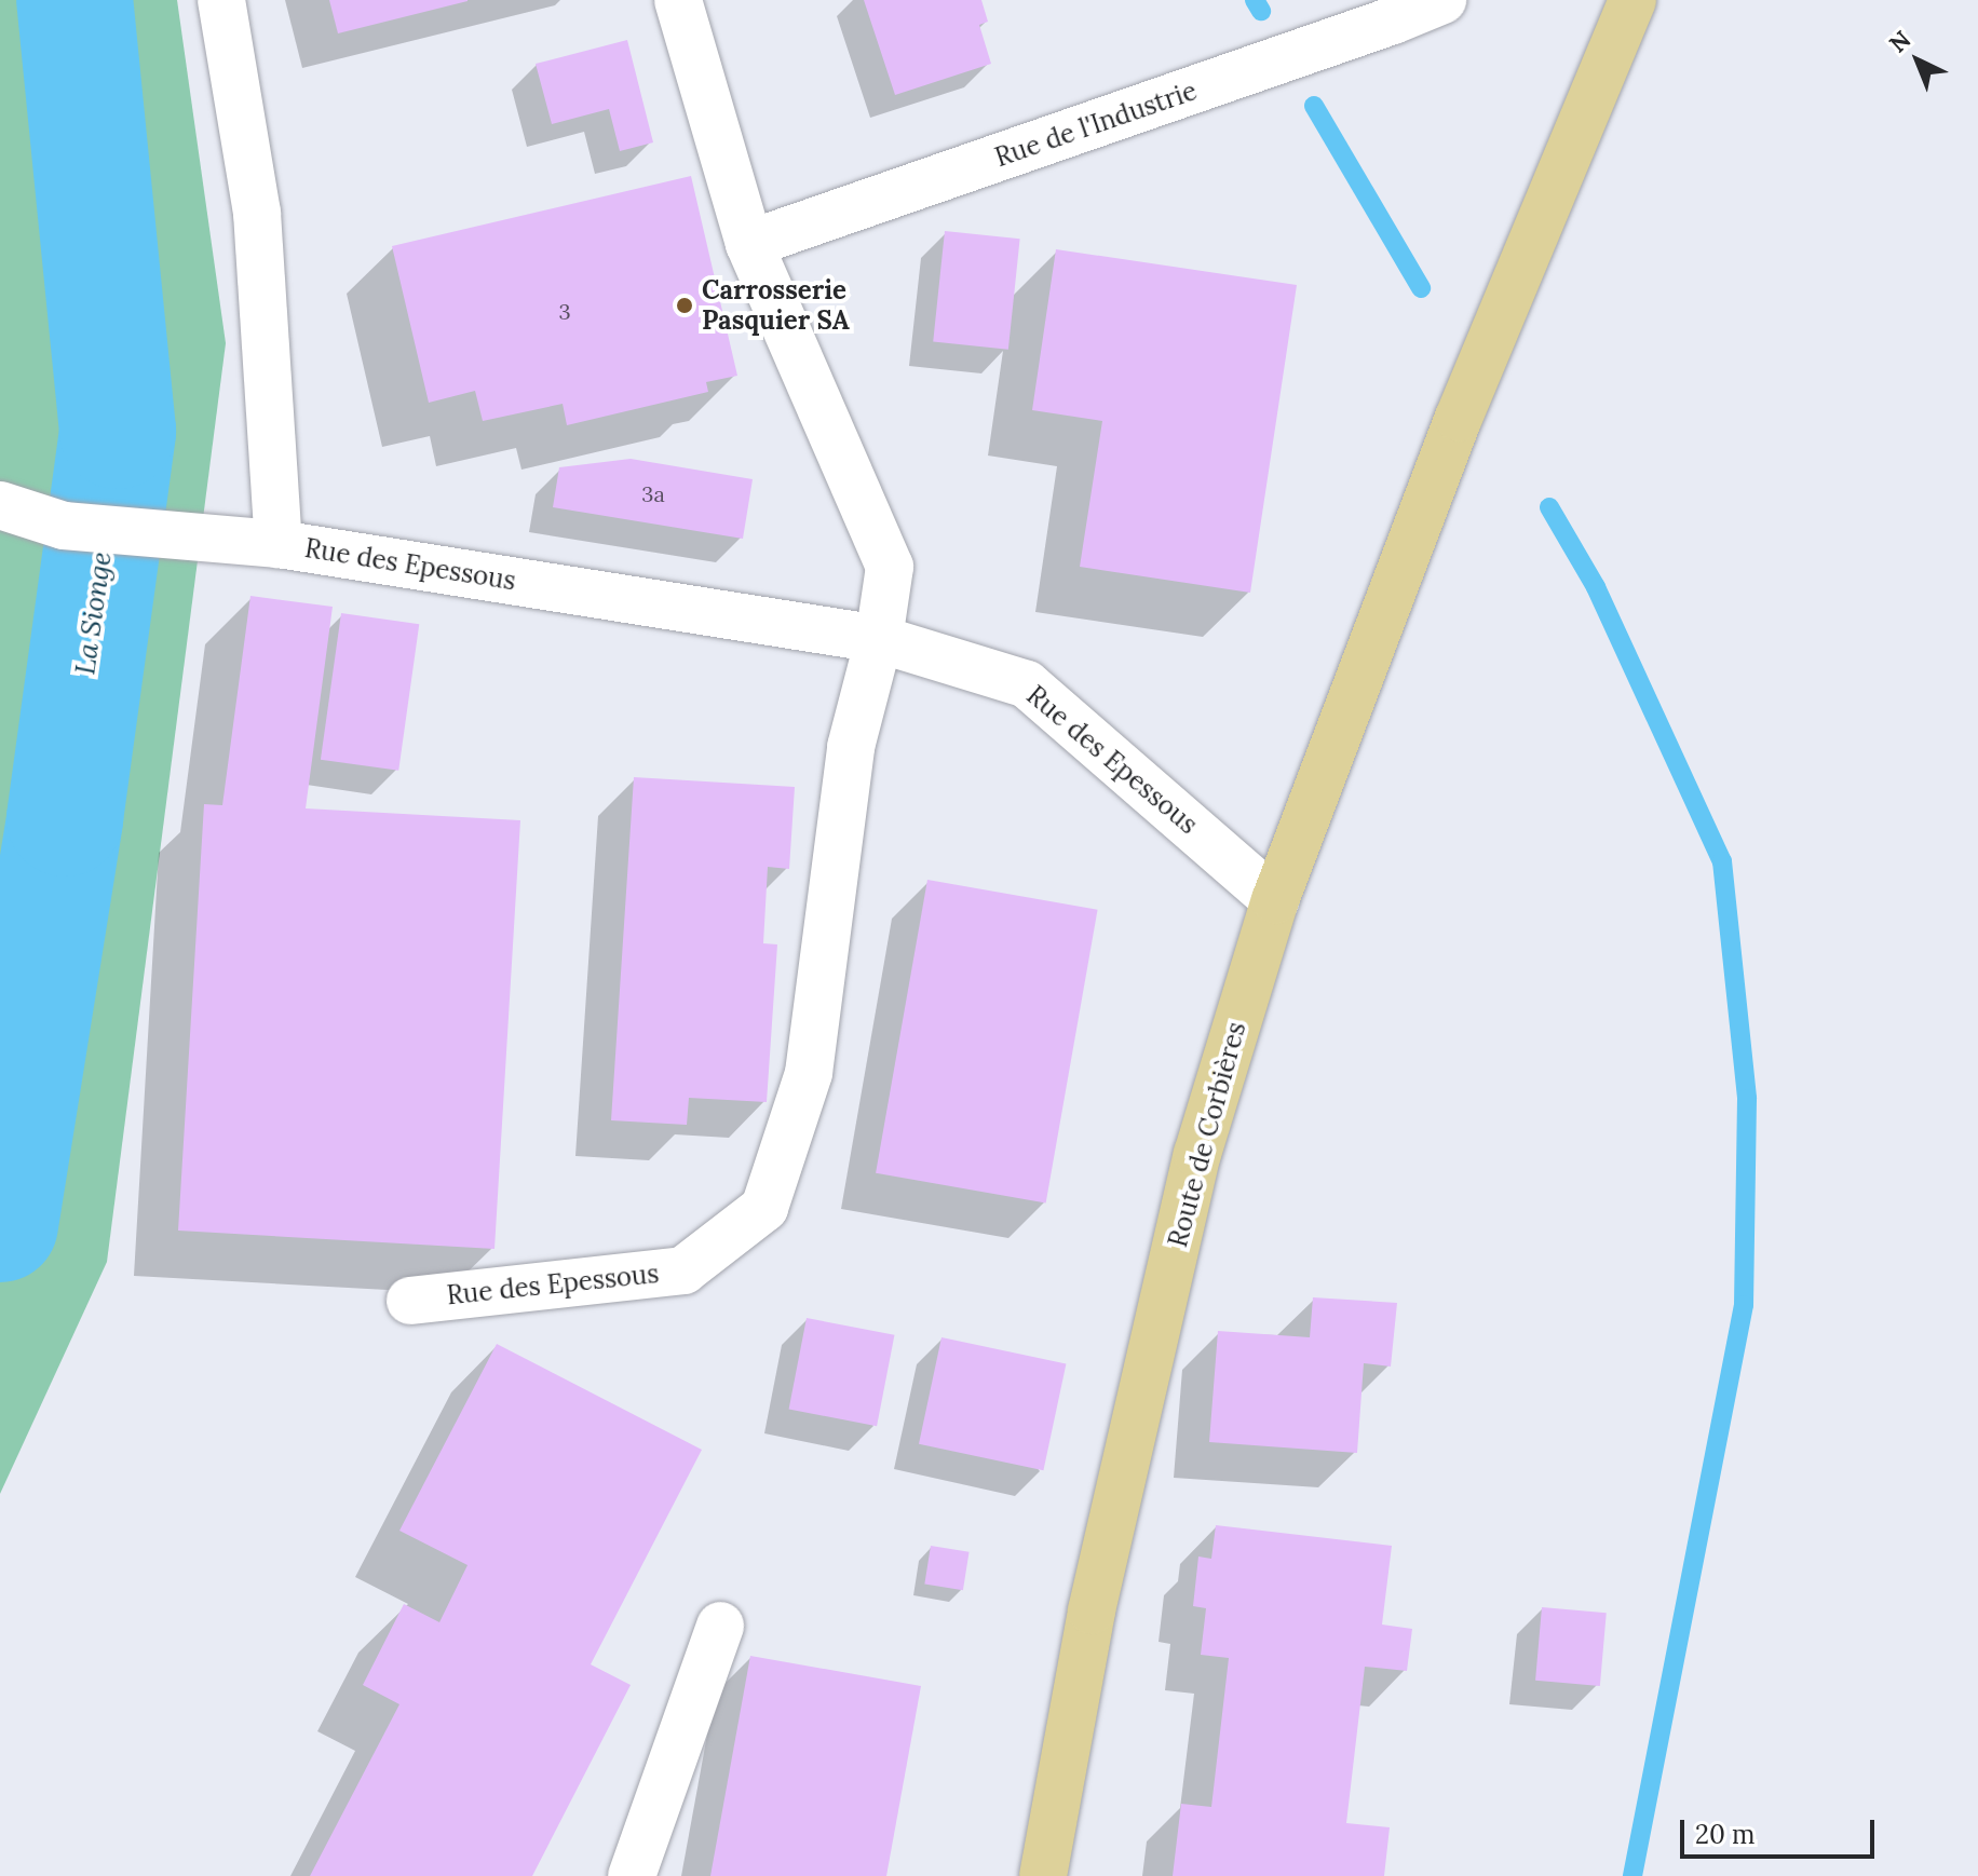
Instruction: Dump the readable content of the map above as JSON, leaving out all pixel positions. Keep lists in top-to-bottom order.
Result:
{
  "streets": {
    "main road": ["Route de Corbières"],
    "street": ["Rue de l'Industrie", "Rue des Epessous"]
  },
  "crossings": [
    ["Rue des Epessous", "Route de Corbières"]
  ],
  "water": ["La Sionge"],
  "places": ["Carrosserie Pasquier SA"],
  "house_numbers": ["3", "3a"],
  "scale_bar": "20 m",
  "north": "top left"
}
